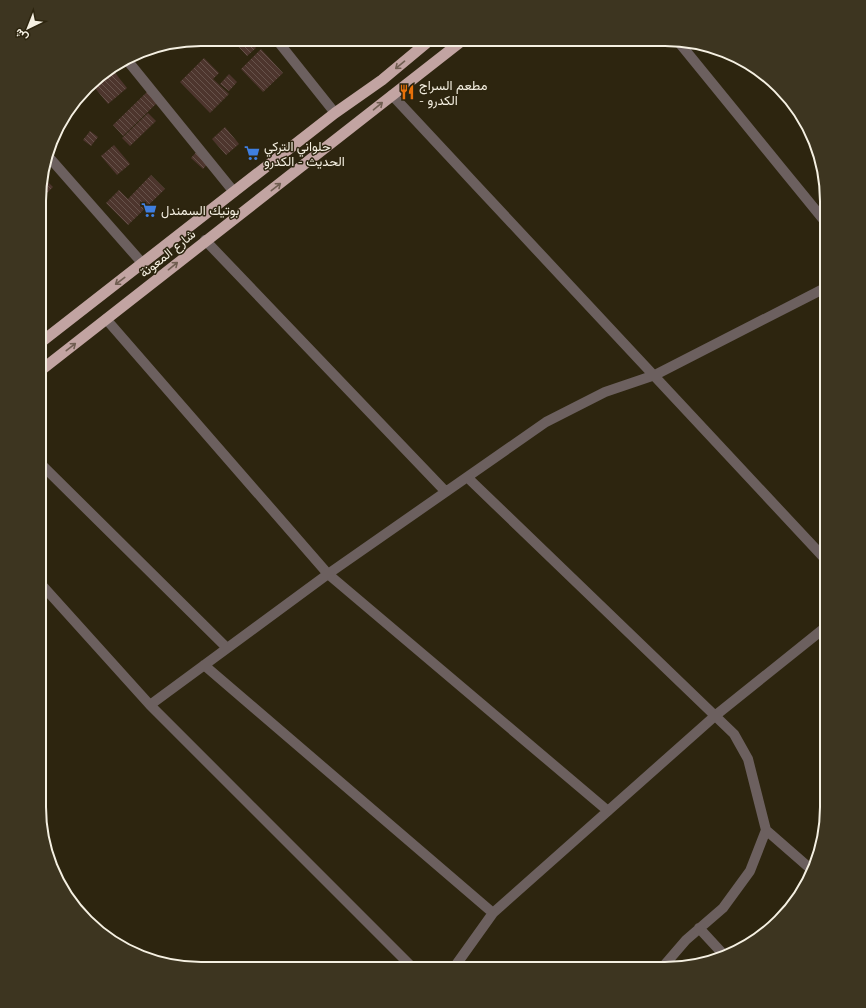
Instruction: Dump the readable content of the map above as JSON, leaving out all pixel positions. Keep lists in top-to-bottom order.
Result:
{
  "streets": {
    "highway": ["شارع المعونة"]
  },
  "places": {
    "restaurant": ["مطعم السراج - الكدرو"],
    "supermarket": ["حلواني التركي الحديث - الكدرو", "بوتيك السمندل"]
  },
  "north": "bottom left"
}
